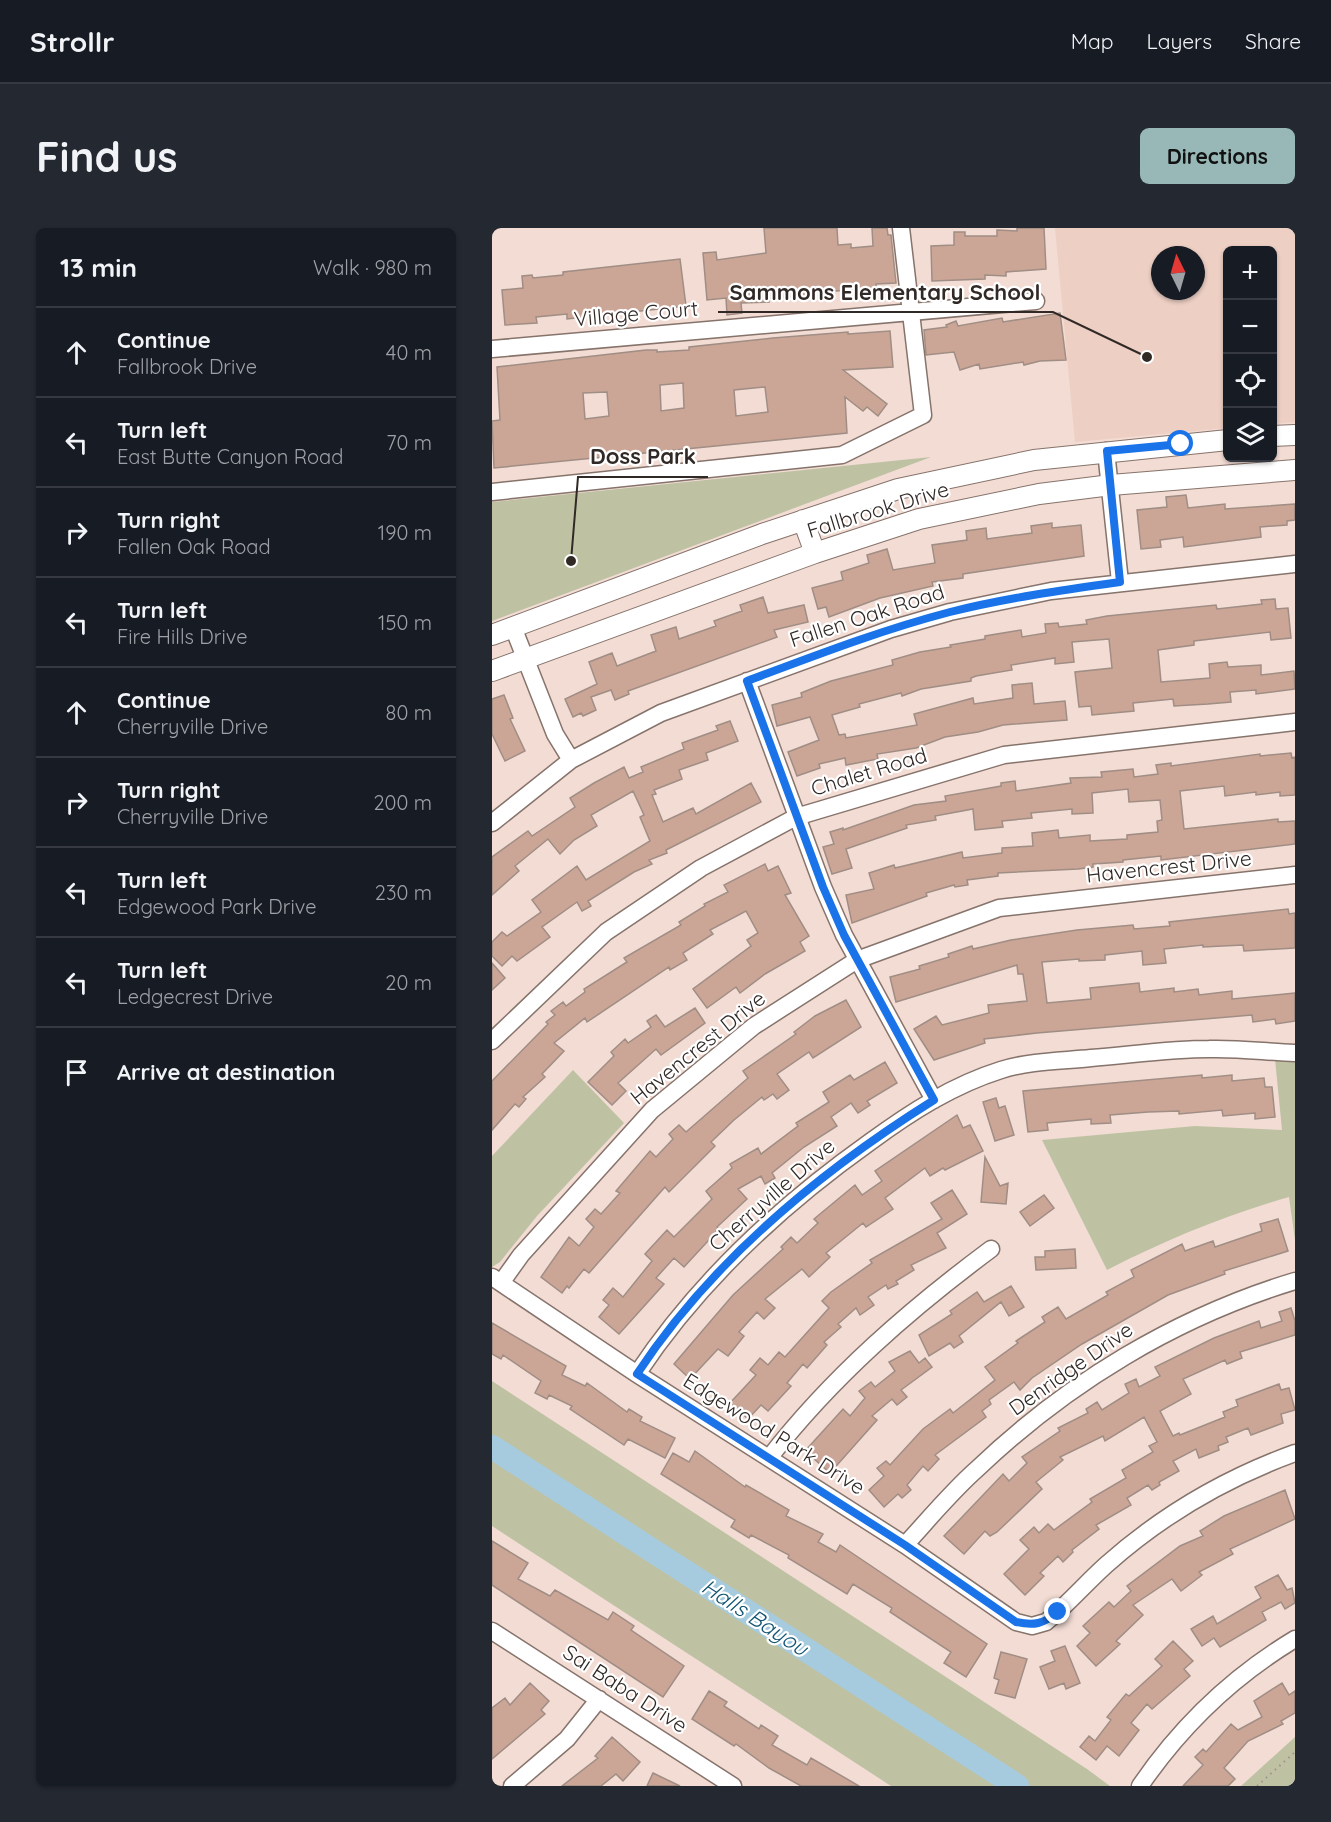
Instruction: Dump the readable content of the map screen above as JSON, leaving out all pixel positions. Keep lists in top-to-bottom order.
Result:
{
  "streets": {
    "main road": ["Fallbrook Drive"],
    "street": [
      "Village Court",
      "Fallen Oak Road",
      "Chalet Road",
      "Havencrest Drive",
      "Cherryville Drive",
      "Denridge Drive",
      "Edgewood Park Drive",
      "Sai Baba Drive"
    ]
  },
  "crossings": [
    ["Havencrest Drive", "Edgewood Park Drive"],
    ["Cherryville Drive", "Edgewood Park Drive"],
    ["Denridge Drive", "Edgewood Park Drive"]
  ],
  "water": ["Halls Bayou"],
  "places": ["Sammons Elementary School", "Doss Park"],
  "north": "top",
  "page": {
    "header": "Strollr",
    "nav": ["Map", "Layers", "Share"],
    "buttons": "Directions",
    "title": "Find us",
    "heading": ["13 min", "Walk · 980 m"],
    "map_buttons": ["+", "−"],
    "list": [
      ["Continue", "Fallbrook Drive", "40 m"],
      ["Turn left", "East Butte Canyon Road", "70 m"],
      ["Turn right", "Fallen Oak Road", "190 m"],
      ["Turn left", "Fire Hills Drive", "150 m"],
      ["Continue", "Cherryville Drive", "80 m"],
      ["Turn right", "Cherryville Drive", "200 m"],
      ["Turn left", "Edgewood Park Drive", "230 m"],
      ["Turn left", "Ledgecrest Drive", "20 m"],
      "Arrive at destination"
    ]
  }
}
